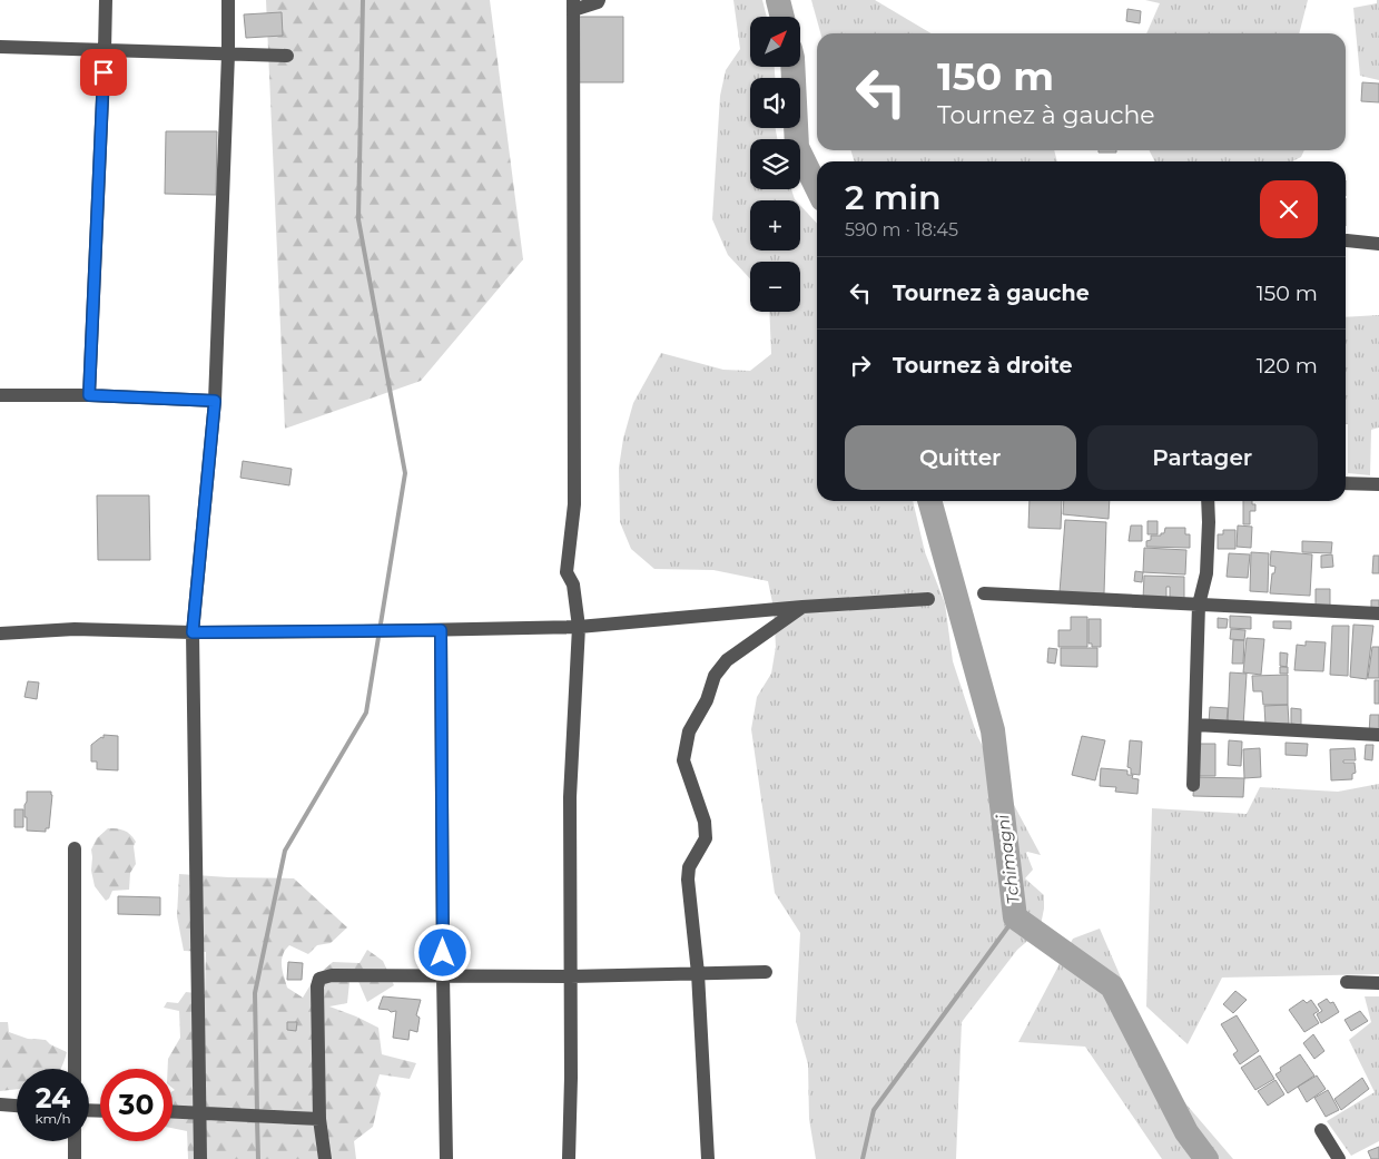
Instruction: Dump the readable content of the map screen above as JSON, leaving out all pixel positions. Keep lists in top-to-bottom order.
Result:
{
  "water": ["Tchimagni"],
  "north": "top right",
  "page": {
    "map_buttons": ["+", "−"],
    "turn": ["150 m", "Tournez à gauche"],
    "heading": ["2 min", "590 m · 18:45"],
    "list": [
      {
        "name": "Tournez à gauche",
        "value": "150 m"
      },
      {
        "name": "Tournez à droite",
        "value": "120 m"
      }
    ],
    "buttons": ["Quitter", "Partager"],
    "speed": "24 km/h",
    "limit": "30"
  }
}
